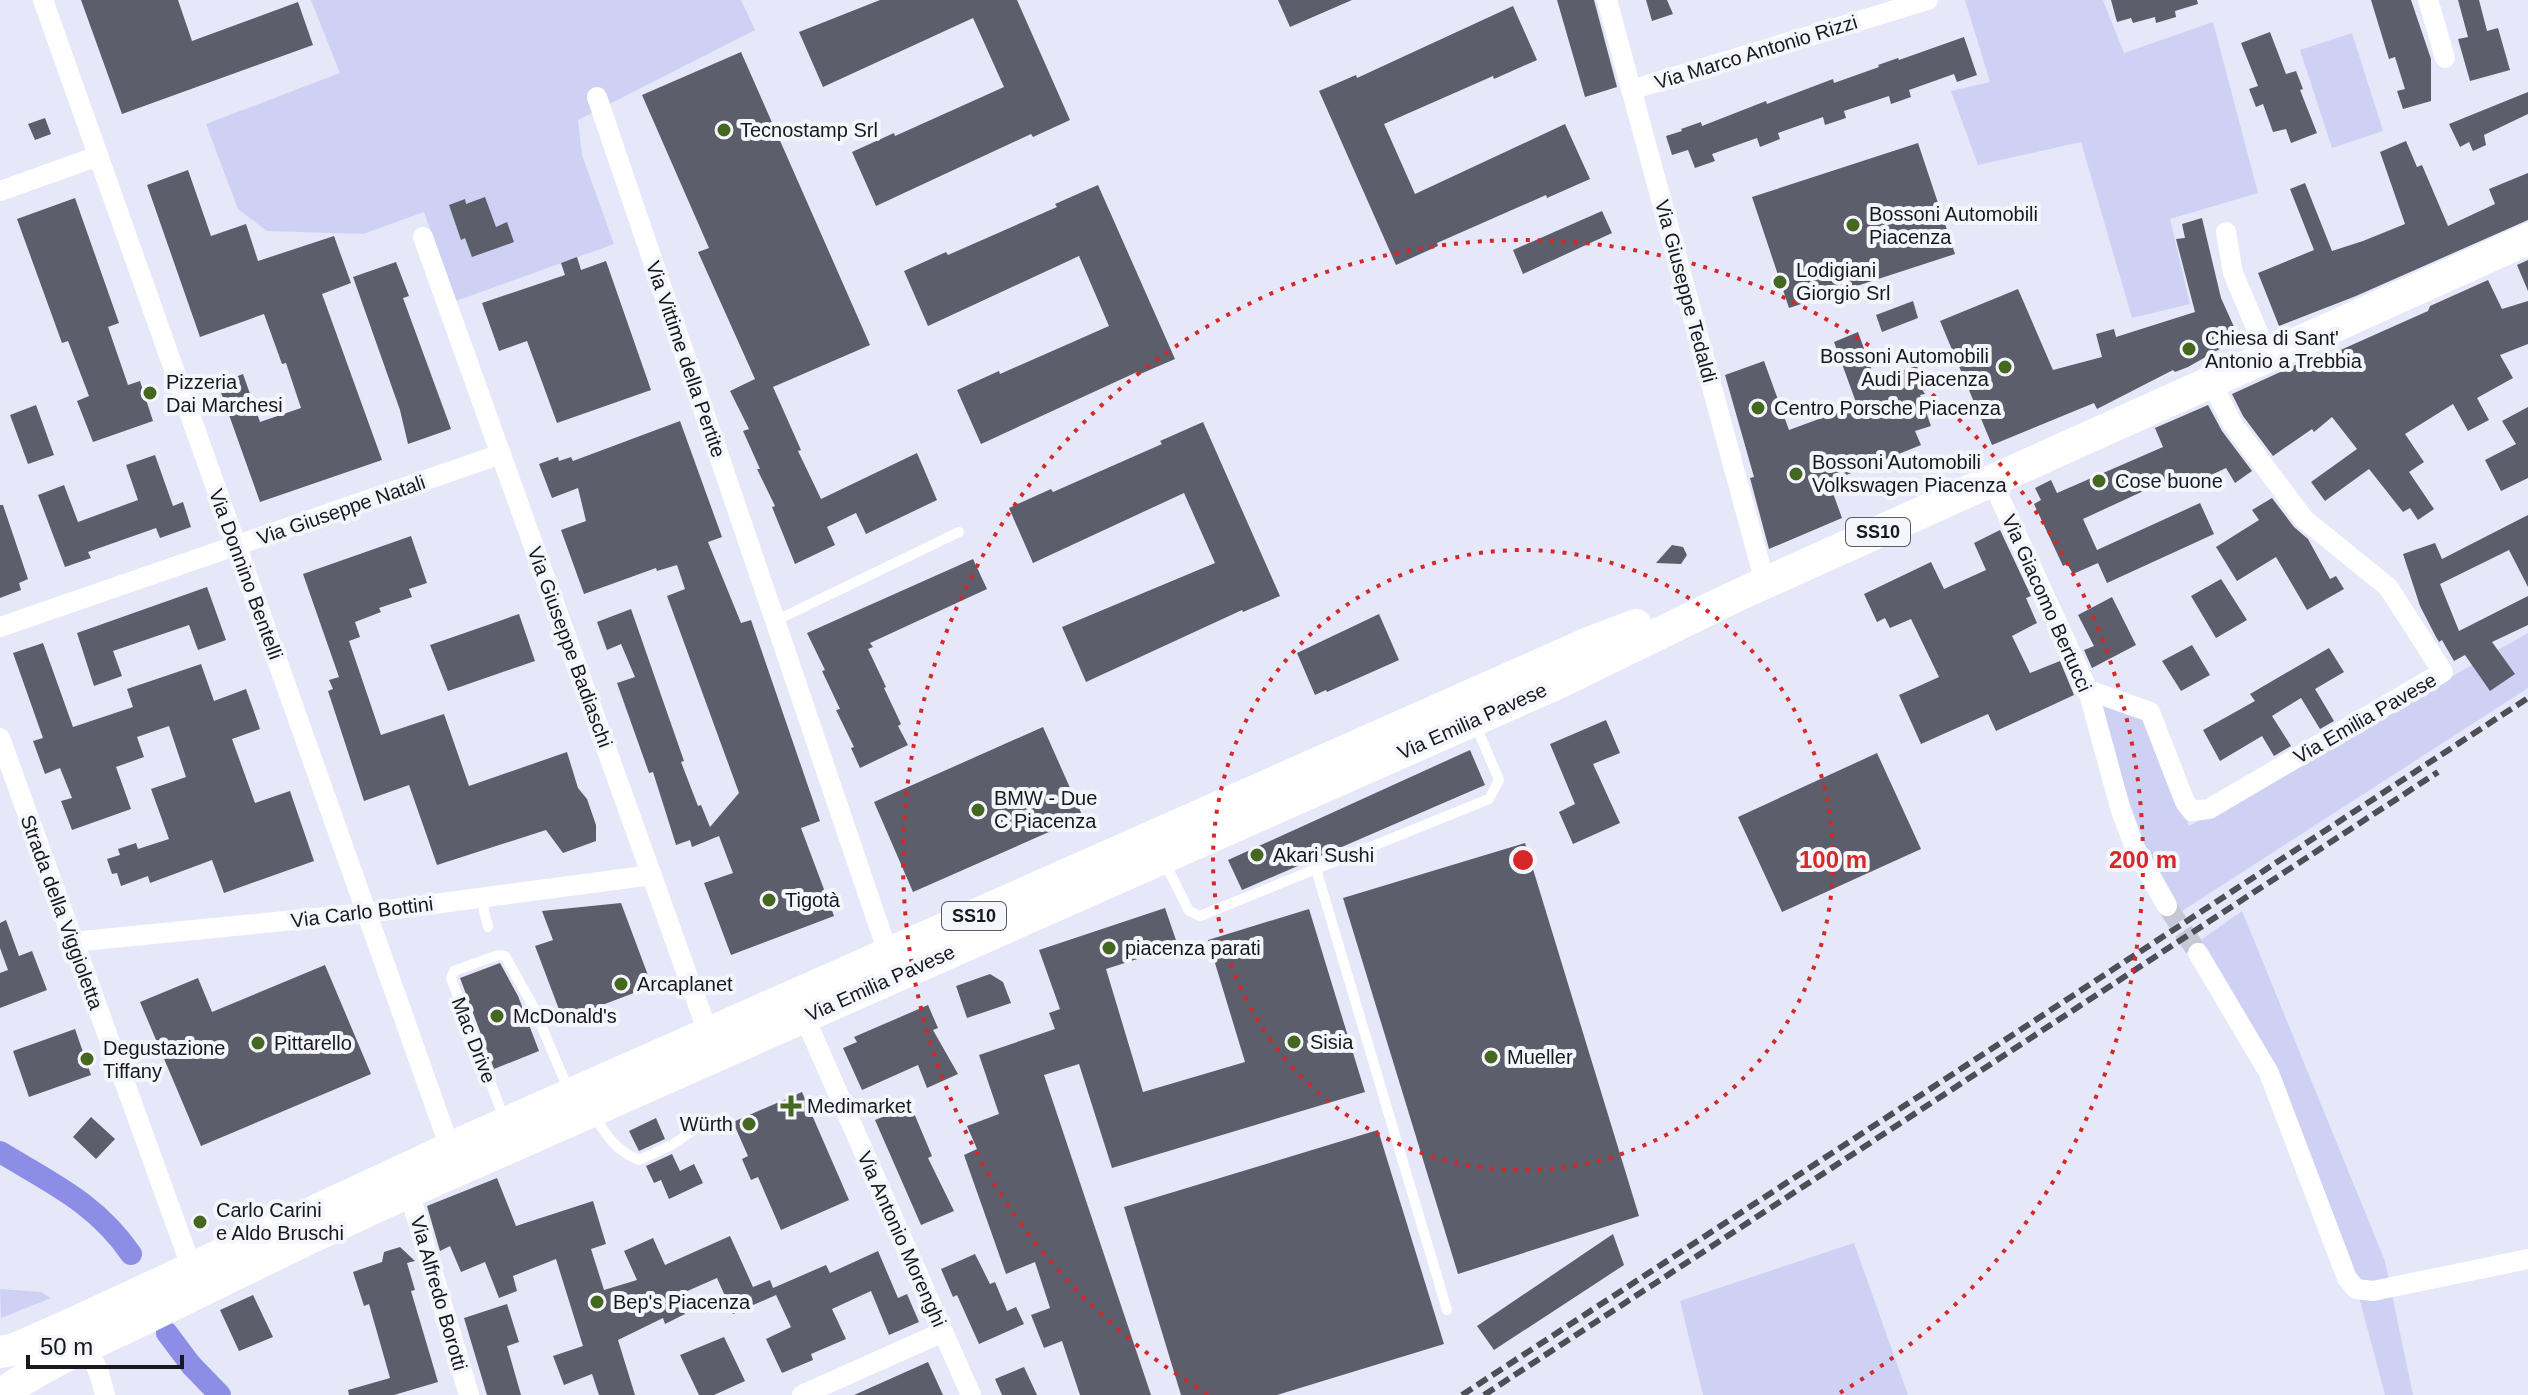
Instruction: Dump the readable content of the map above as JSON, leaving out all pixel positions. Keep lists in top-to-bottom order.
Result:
{
  "streets": {
    "main road": ["SS10", "Via Emilia Pavese"],
    "street": [
      "Via Marco Antonio Rizzi",
      "Via Giuseppe Tedaldi",
      "Via Vittime della Pertite",
      "Via Giuseppe Natali",
      "Via Donnino Bentelli",
      "Via Giacomo Bertucci",
      "Via Giuseppe Badiaschi",
      "Strada della Viggioletta",
      "Via Carlo Bottini",
      "Via Antonio Morenghi",
      "Via Alfredo Borotti"
    ],
    "lane": ["Mac Drive"]
  },
  "crossings": [
    ["Via Marco Antonio Rizzi", "Via Giuseppe Tedaldi"],
    ["Via Giuseppe Tedaldi", "Via Emilia Pavese"],
    ["Via Vittime della Pertite", "Via Emilia Pavese"],
    ["Via Giuseppe Natali", "Via Donnino Bentelli"],
    ["Via Giuseppe Natali", "Via Giuseppe Badiaschi"],
    ["Via Donnino Bentelli", "Via Emilia Pavese"],
    ["Via Donnino Bentelli", "Via Carlo Bottini"],
    ["Via Giacomo Bertucci", "Via Emilia Pavese"],
    ["Via Giuseppe Badiaschi", "Via Emilia Pavese"],
    ["Via Giuseppe Badiaschi", "Via Carlo Bottini"],
    ["Via Emilia Pavese", "Strada della Viggioletta"],
    ["Via Emilia Pavese", "Mac Drive"],
    ["Via Emilia Pavese", "Via Antonio Morenghi"],
    ["Via Emilia Pavese", "Via Alfredo Borotti"],
    ["Strada della Viggioletta", "Via Carlo Bottini"]
  ],
  "places": {
    "other": [
      "Tecnostamp Srl",
      "Bossoni Automobili Piacenza",
      "Lodigiani Giorgio Srl",
      "Chiesa di Sant' Antonio a Trebbia",
      "Bossoni Automobili Audi Piacenza",
      "Pizzeria Dai Marchesi",
      "Centro Porsche Piacenza",
      "Bossoni Automobili Volkswagen Piacenza",
      "Cose buone",
      "BMW - Due C Piacenza",
      "Akari Sushi",
      "Tigotà",
      "piacenza parati",
      "Arcaplanet",
      "McDonald's",
      "Sisia",
      "Pittarello",
      "Mueller",
      "Degustazione Tiffany",
      "Würth",
      "Carlo Carini e Aldo Bruschi",
      "Bep's Piacenza"
    ],
    "health": ["Medimarket"]
  },
  "scale_bar": "50 m",
  "rings": ["100 m", "200 m"]
}
